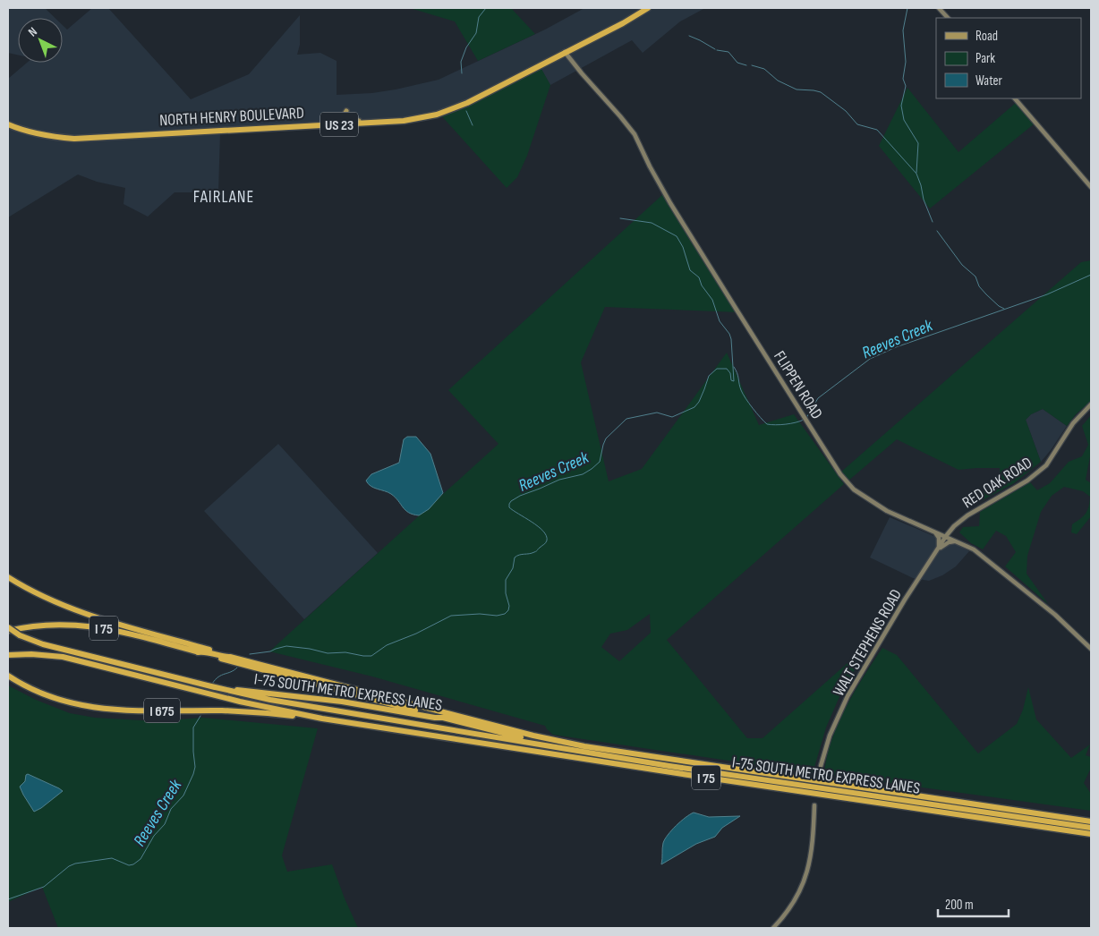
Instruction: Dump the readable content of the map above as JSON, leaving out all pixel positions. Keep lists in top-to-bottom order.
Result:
{
  "streets": {
    "highway": [
      "NORTH HENRY BOULEVARD",
      "US 23",
      "I 75",
      "I-75 SOUTH METRO EXPRESS LANES",
      "I 675"
    ],
    "street": ["FLIPPEN ROAD", "RED OAK ROAD", "WALT STEPHENS ROAD"]
  },
  "crossings": [
    ["NORTH HENRY BOULEVARD", "FLIPPEN ROAD"],
    ["FLIPPEN ROAD", "RED OAK ROAD"],
    ["FLIPPEN ROAD", "WALT STEPHENS ROAD"],
    ["RED OAK ROAD", "WALT STEPHENS ROAD"],
    ["I 75", "I 675"]
  ],
  "districts": ["FAIRLANE"],
  "water": ["Reeves Creek"],
  "legend": ["Road", "Park", "Water"],
  "scale_bar": "200 m",
  "north": "top left"
}
